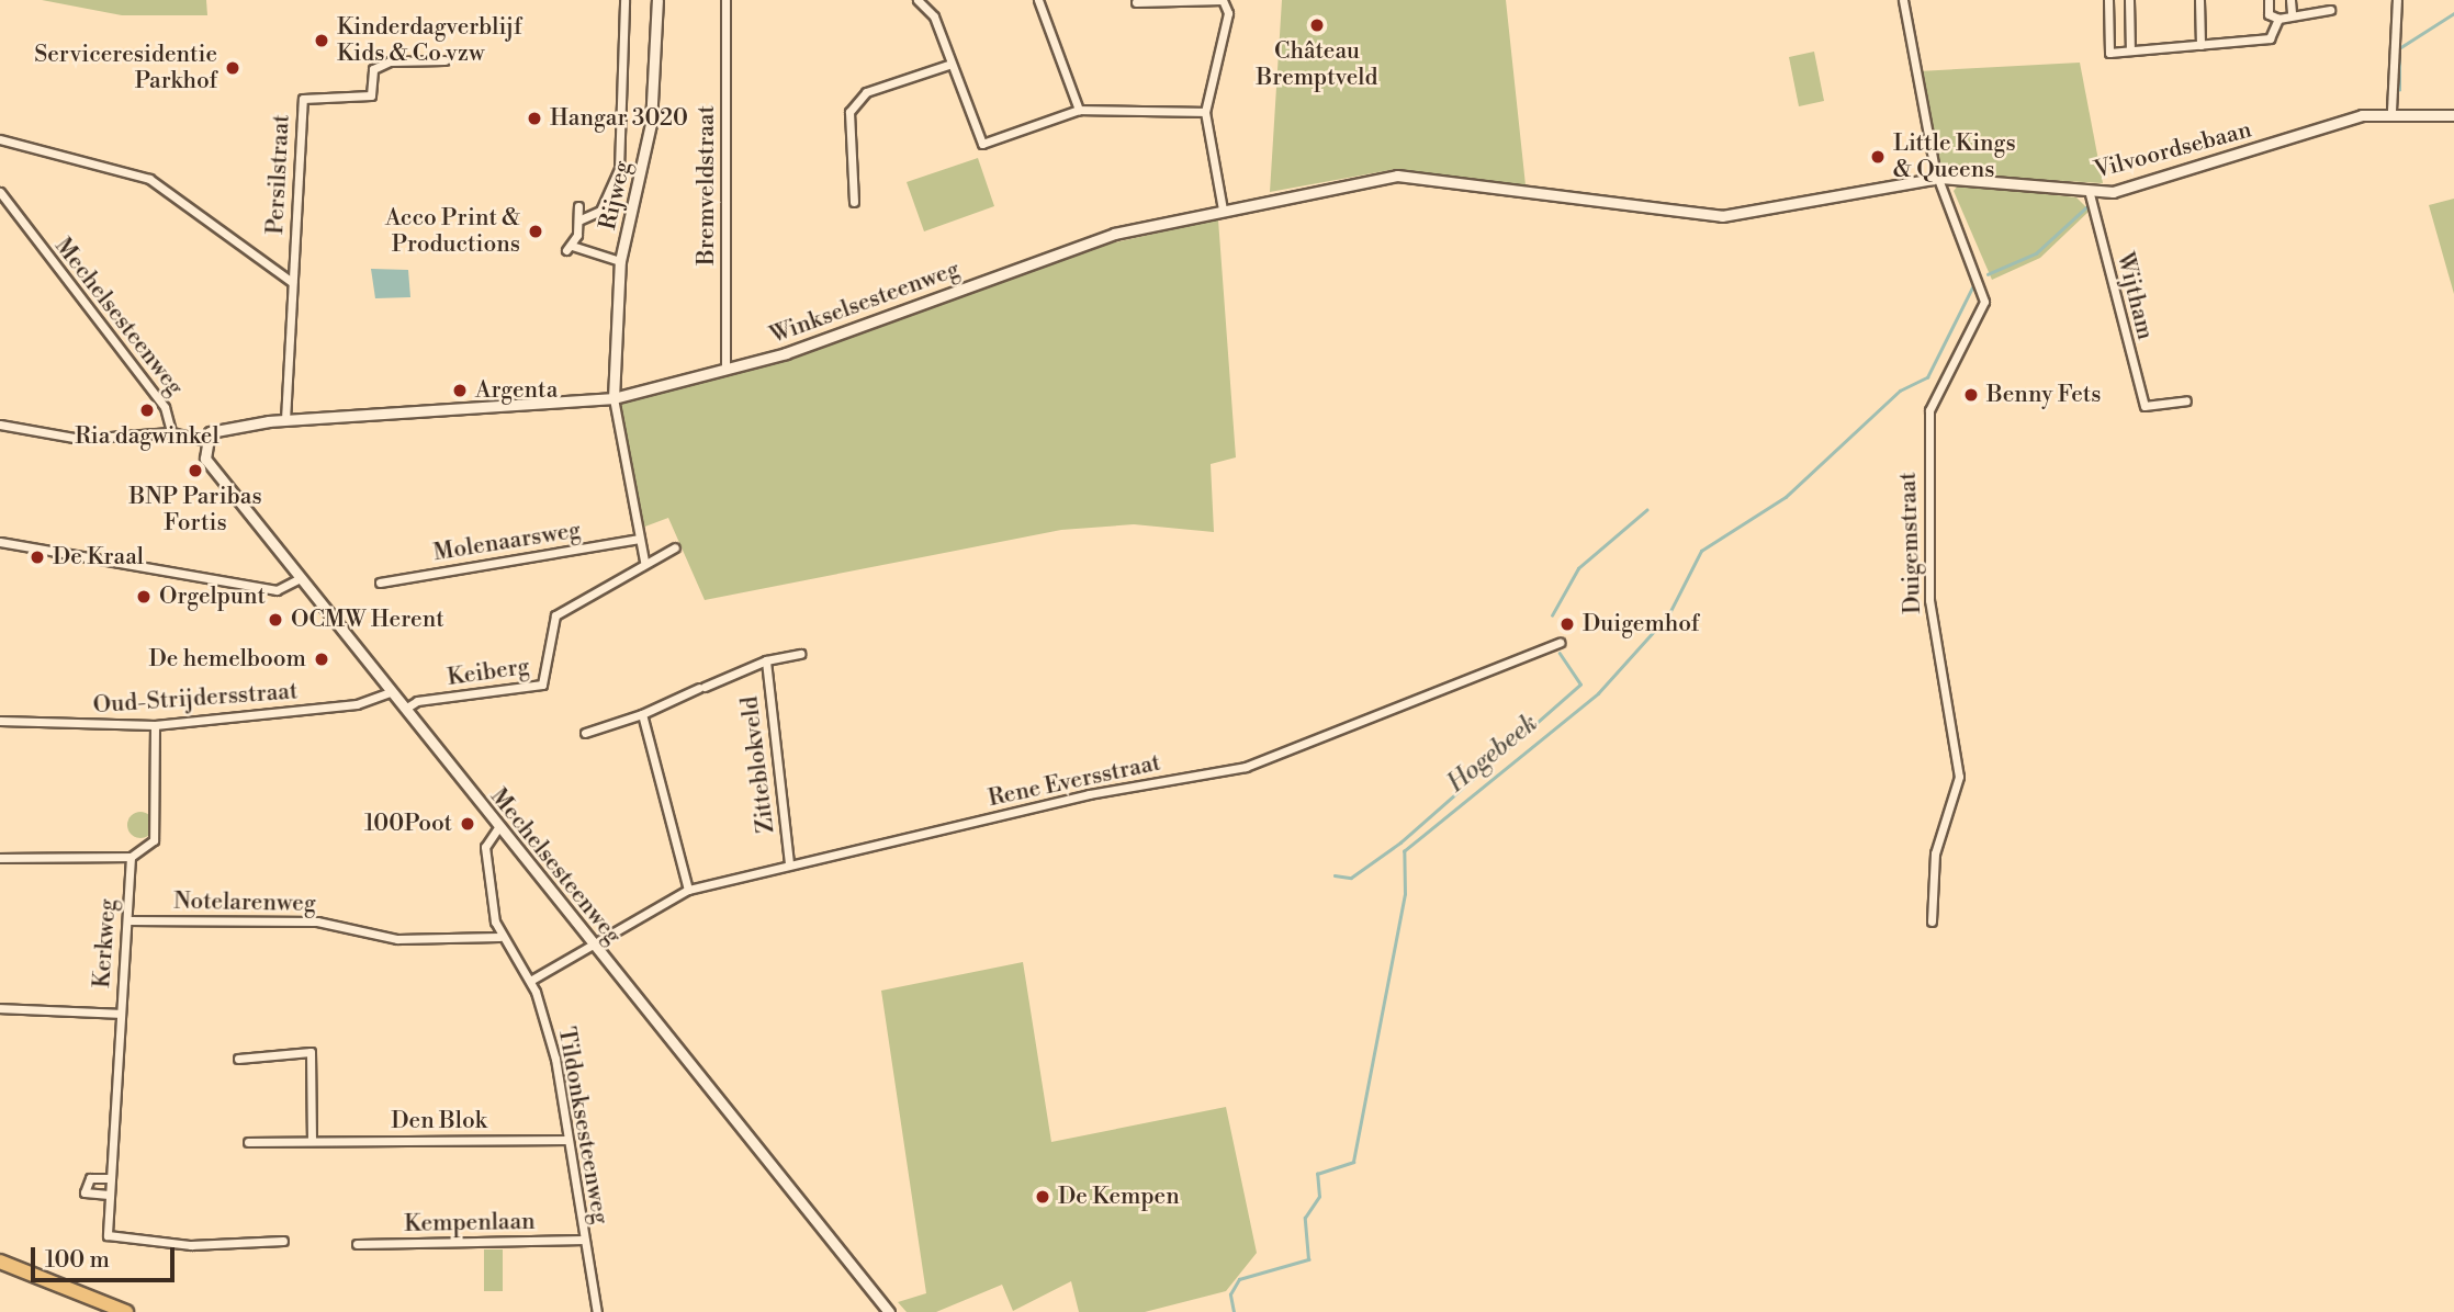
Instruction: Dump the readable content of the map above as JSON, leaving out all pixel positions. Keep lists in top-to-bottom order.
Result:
{
  "streets": {
    "street": [
      "Vilvoordsebaan",
      "Persilstraat",
      "Bremveldstraat",
      "Rijweg",
      "Wijtham",
      "Winkselsesteenweg",
      "Mechelsesteenweg",
      "Molenaarsweg",
      "Duigemstraat",
      "Keiberg",
      "Oud-Strijdersstraat",
      "Zitteblokveld",
      "Rene Eversstraat",
      "Notelarenweg",
      "Kerkweg",
      "Den Blok",
      "Tildonksesteenweg",
      "Kempenlaan"
    ]
  },
  "crossings": [
    ["Vilvoordsebaan", "Wijtham"],
    ["Vilvoordsebaan", "Winkselsesteenweg"],
    ["Vilvoordsebaan", "Duigemstraat"],
    ["Persilstraat", "Winkselsesteenweg"],
    ["Bremveldstraat", "Winkselsesteenweg"],
    ["Rijweg", "Winkselsesteenweg"],
    ["Winkselsesteenweg", "Mechelsesteenweg"],
    ["Mechelsesteenweg", "Keiberg"],
    ["Mechelsesteenweg", "Oud-Strijdersstraat"],
    ["Mechelsesteenweg", "Rene Eversstraat"],
    ["Mechelsesteenweg", "Tildonksesteenweg"],
    ["Zitteblokveld", "Rene Eversstraat"],
    ["Rene Eversstraat", "Tildonksesteenweg"],
    ["Notelarenweg", "Kerkweg"],
    ["Notelarenweg", "Tildonksesteenweg"],
    ["Den Blok", "Tildonksesteenweg"],
    ["Tildonksesteenweg", "Kempenlaan"]
  ],
  "water": ["Hogebeek"],
  "places": [
    "Château Bremptveld",
    "Kinderdagverblijf Kids & Co vzw",
    "Serviceresidentie Parkhof",
    "Hangar 3020",
    "Little Kings & Queens",
    "Acco Print & Productions",
    "Argenta",
    "Benny Fets",
    "Ria dagwinkel",
    "BNP Paribas Fortis",
    "De Kraal",
    "Orgelpunt",
    "OCMW Herent",
    "Duigemhof",
    "De hemelboom",
    "100Poot",
    "De Kempen"
  ],
  "scale_bar": "100 m"
}
